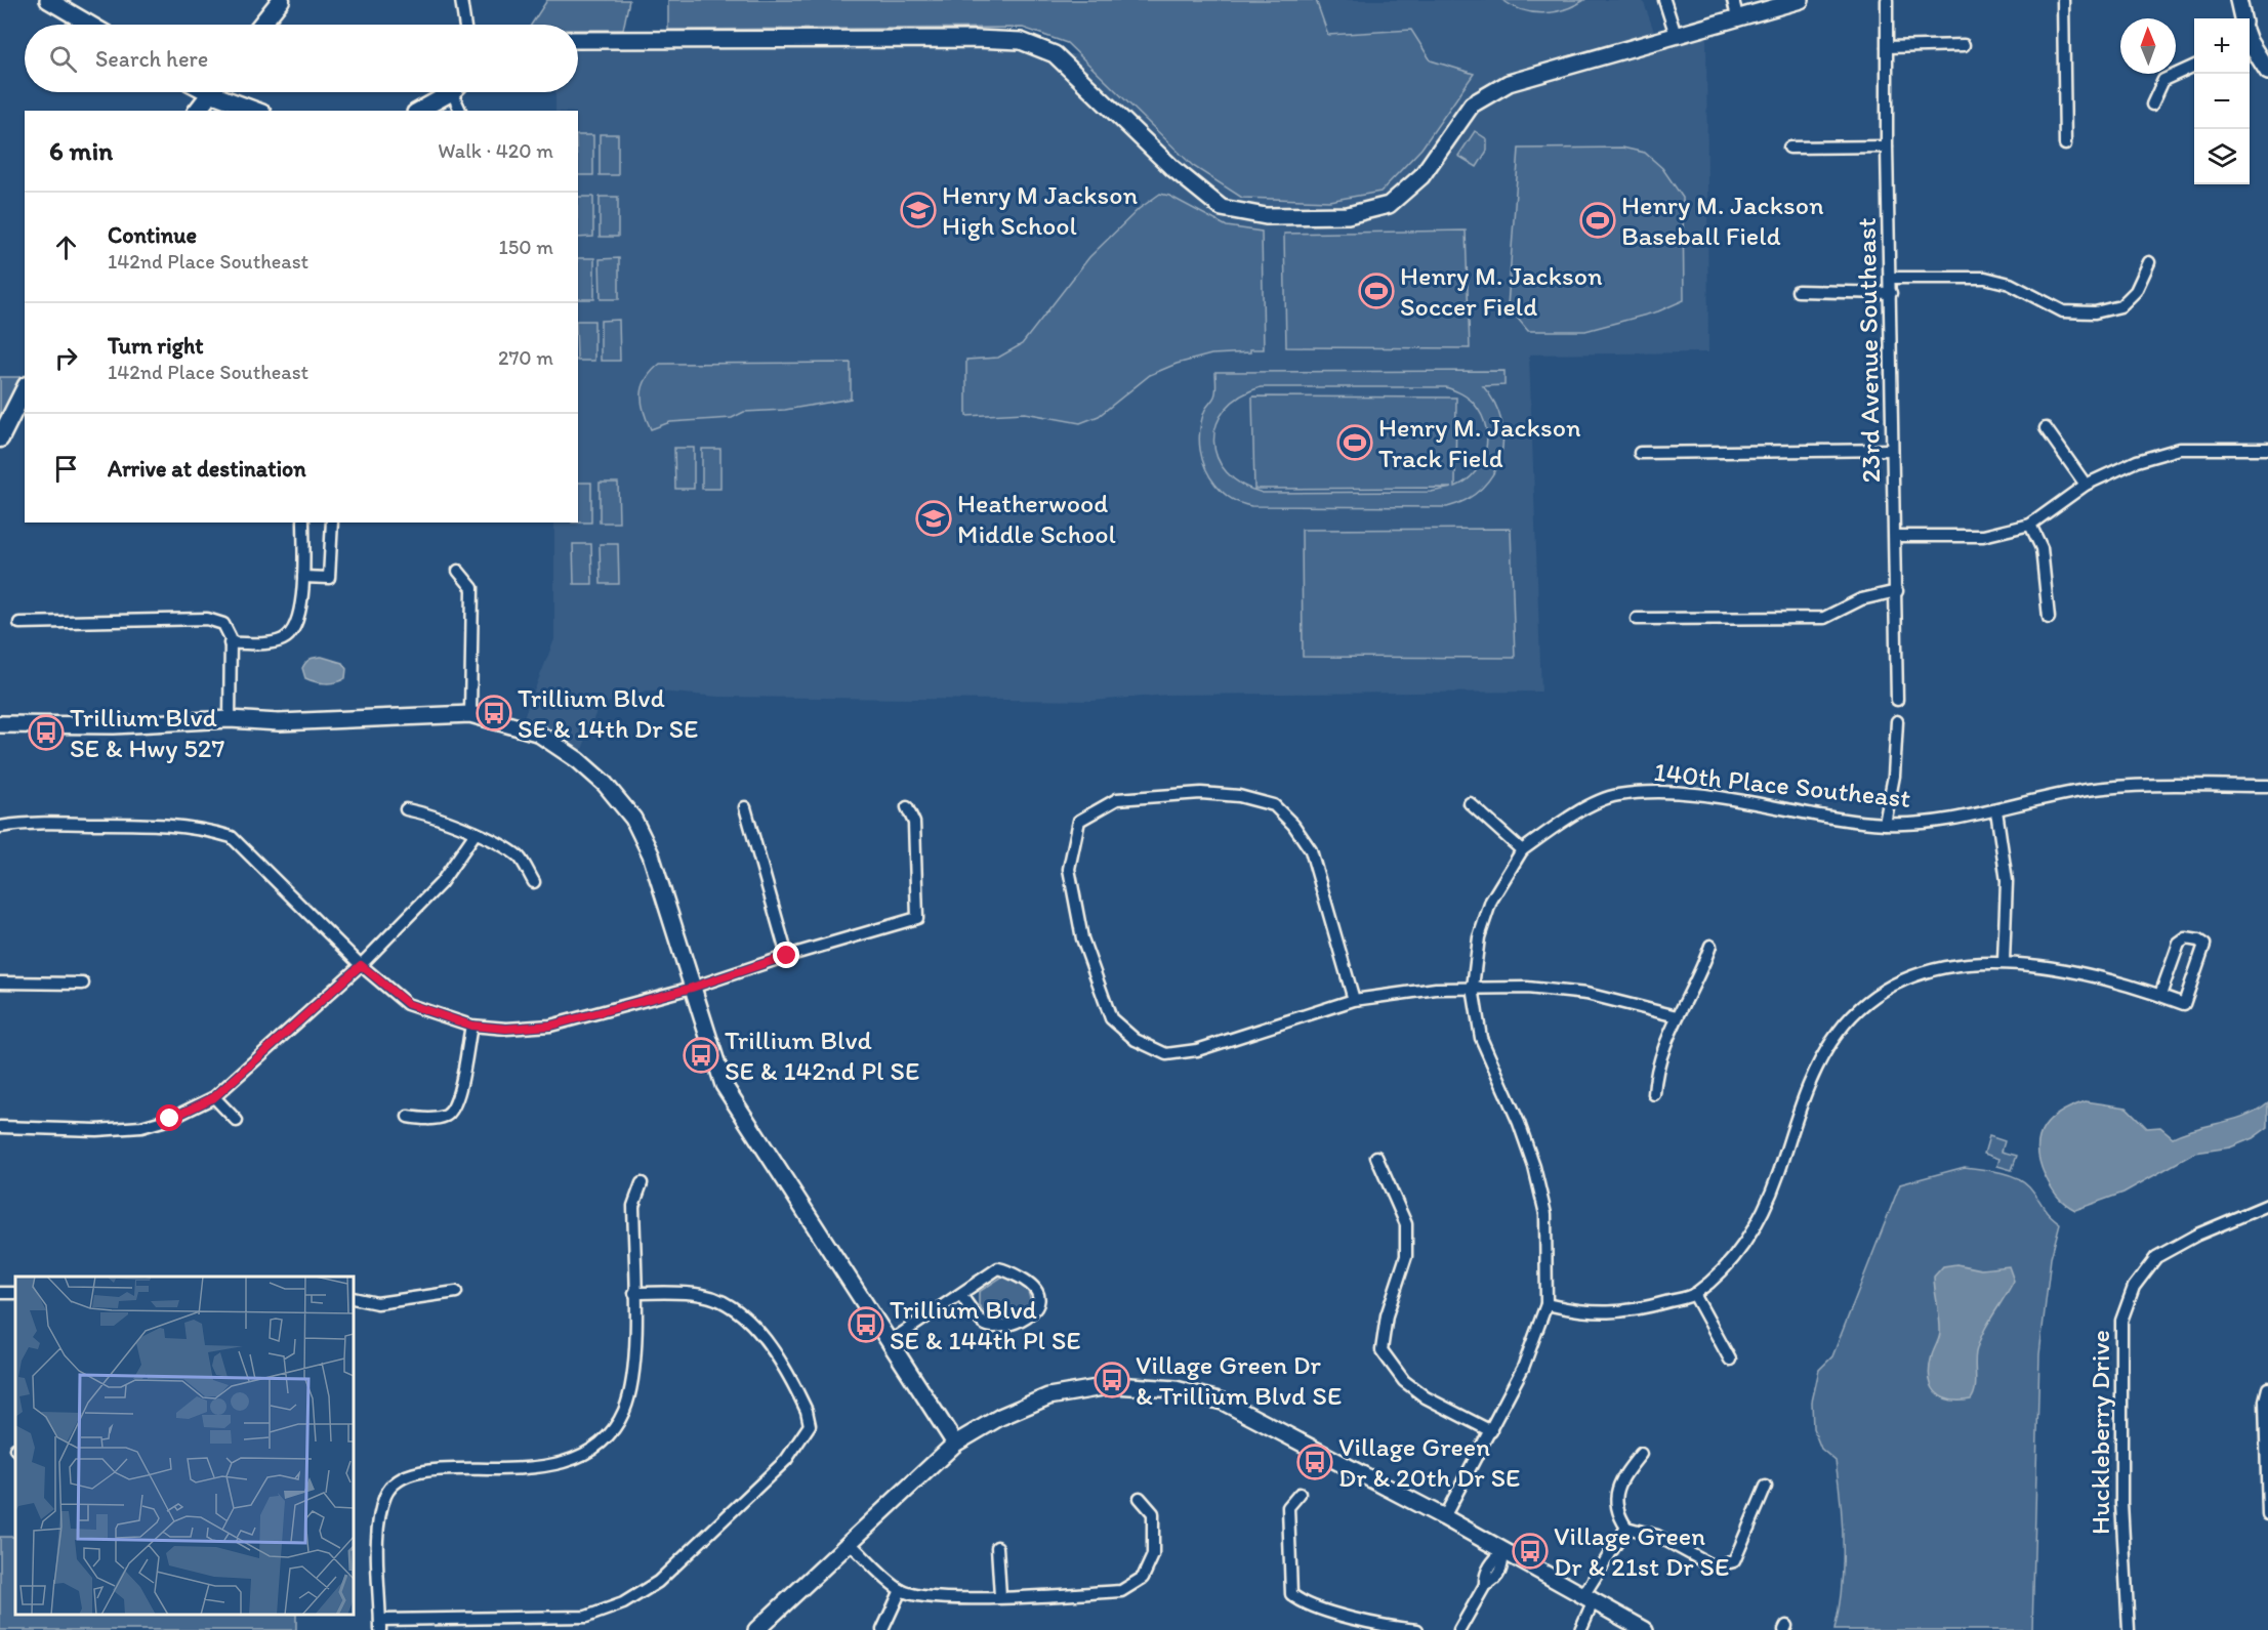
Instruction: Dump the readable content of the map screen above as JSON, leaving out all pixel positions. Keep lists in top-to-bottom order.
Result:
{
  "streets": {
    "street": ["23rd Avenue Southeast", "140th Place Southeast", "Huckleberry Drive"]
  },
  "places": {
    "school or university": ["Henry M Jackson High School", "Heatherwood Middle School"],
    "sports": ["Henry M. Jackson Baseball Field", "Henry M. Jackson Soccer Field", "Henry M. Jackson Track Field"],
    "bus stop": [
      "Trillium Blvd SE & 14th Dr SE",
      "Trillium Blvd SE & Hwy 527",
      "Trillium Blvd SE & 142nd Pl SE",
      "Trillium Blvd SE & 144th Pl SE",
      "Village Green Dr & Trillium Blvd SE",
      "Village Green Dr & 20th Dr SE",
      "Village Green Dr & 21st Dr SE"
    ]
  },
  "north": "top",
  "page": {
    "map_buttons": ["+", "−"],
    "search": "Search here",
    "heading": ["6 min", "Walk · 420 m"],
    "list": [
      ["Continue", "142nd Place Southeast", "150 m"],
      ["Turn right", "142nd Place Southeast", "270 m"],
      "Arrive at destination"
    ]
  }
}
